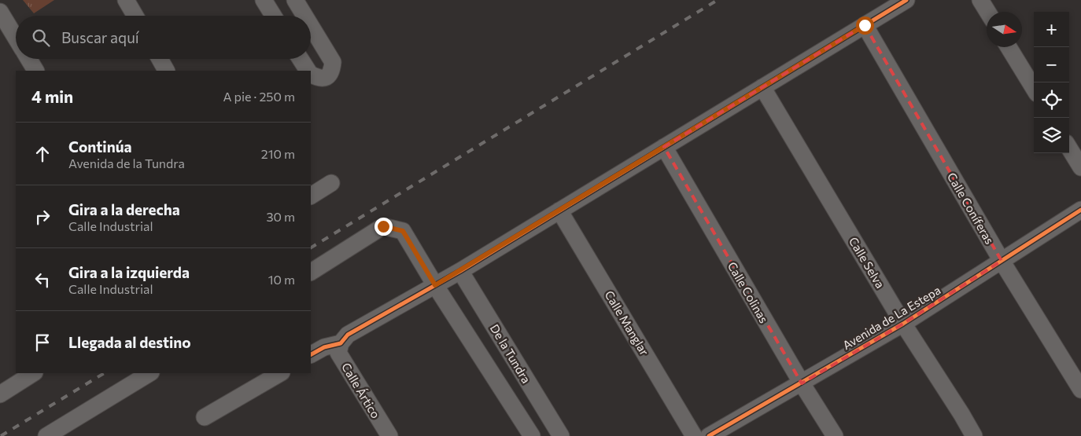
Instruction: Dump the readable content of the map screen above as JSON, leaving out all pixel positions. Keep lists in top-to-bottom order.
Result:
{
  "streets": {
    "street": [
      "Calle Coníferas",
      "Calle Selva",
      "Calle Colinas",
      "Avenida de La Estepa",
      "Calle Manglar",
      "De la Tundra",
      "Calle Ártico"
    ]
  },
  "crossings": [
    ["Calle Coníferas", "Avenida de La Estepa"],
    ["Calle Selva", "Avenida de La Estepa"],
    ["Calle Colinas", "Avenida de La Estepa"]
  ],
  "north": "right",
  "page": {
    "map_buttons": ["+", "−"],
    "search": "Buscar aquí",
    "heading": ["4 min", "A pie · 250 m"],
    "list": [
      ["Continúa", "Avenida de la Tundra", "210 m"],
      ["Gira a la derecha", "Calle Industrial", "30 m"],
      ["Gira a la izquierda", "Calle Industrial", "10 m"],
      "Llegada al destino"
    ]
  }
}
